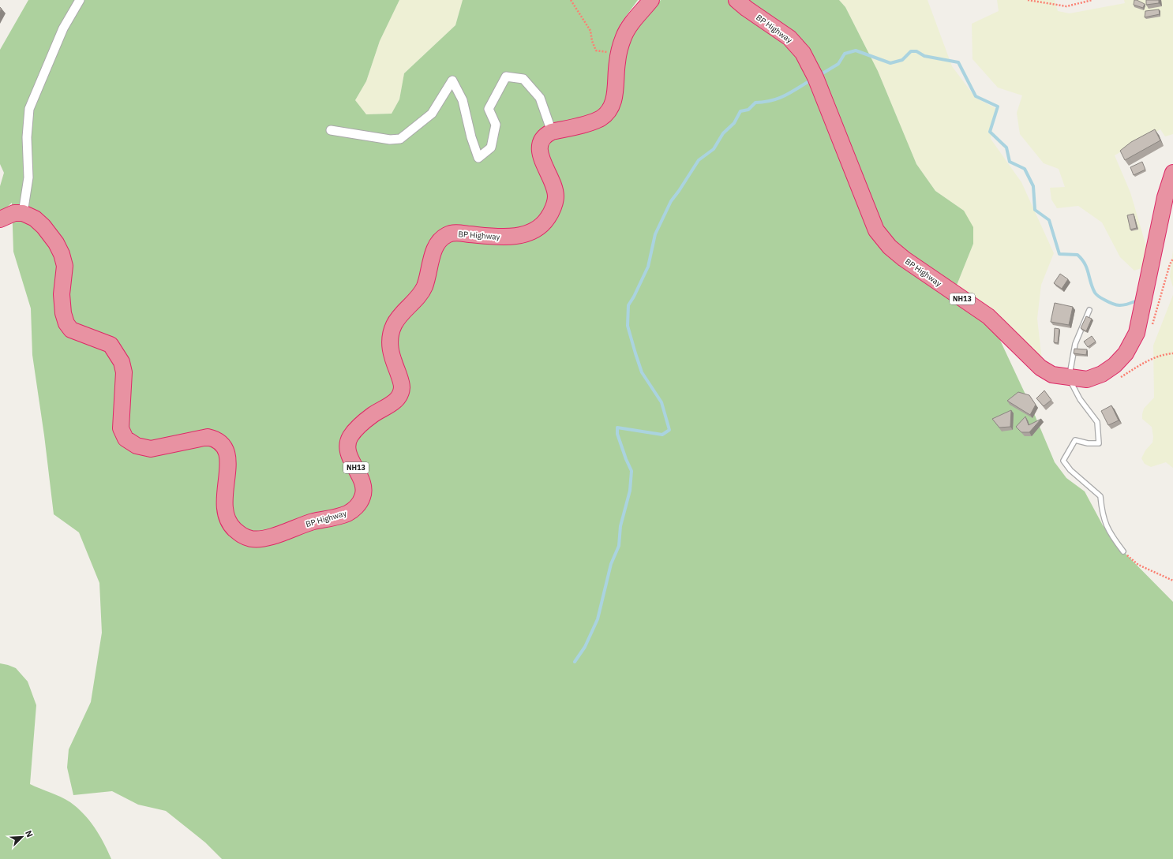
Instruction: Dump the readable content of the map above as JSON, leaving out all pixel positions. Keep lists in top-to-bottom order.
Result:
{
  "streets": {
    "highway": ["BP Highway", "NH13"]
  },
  "north": "top right"
}
